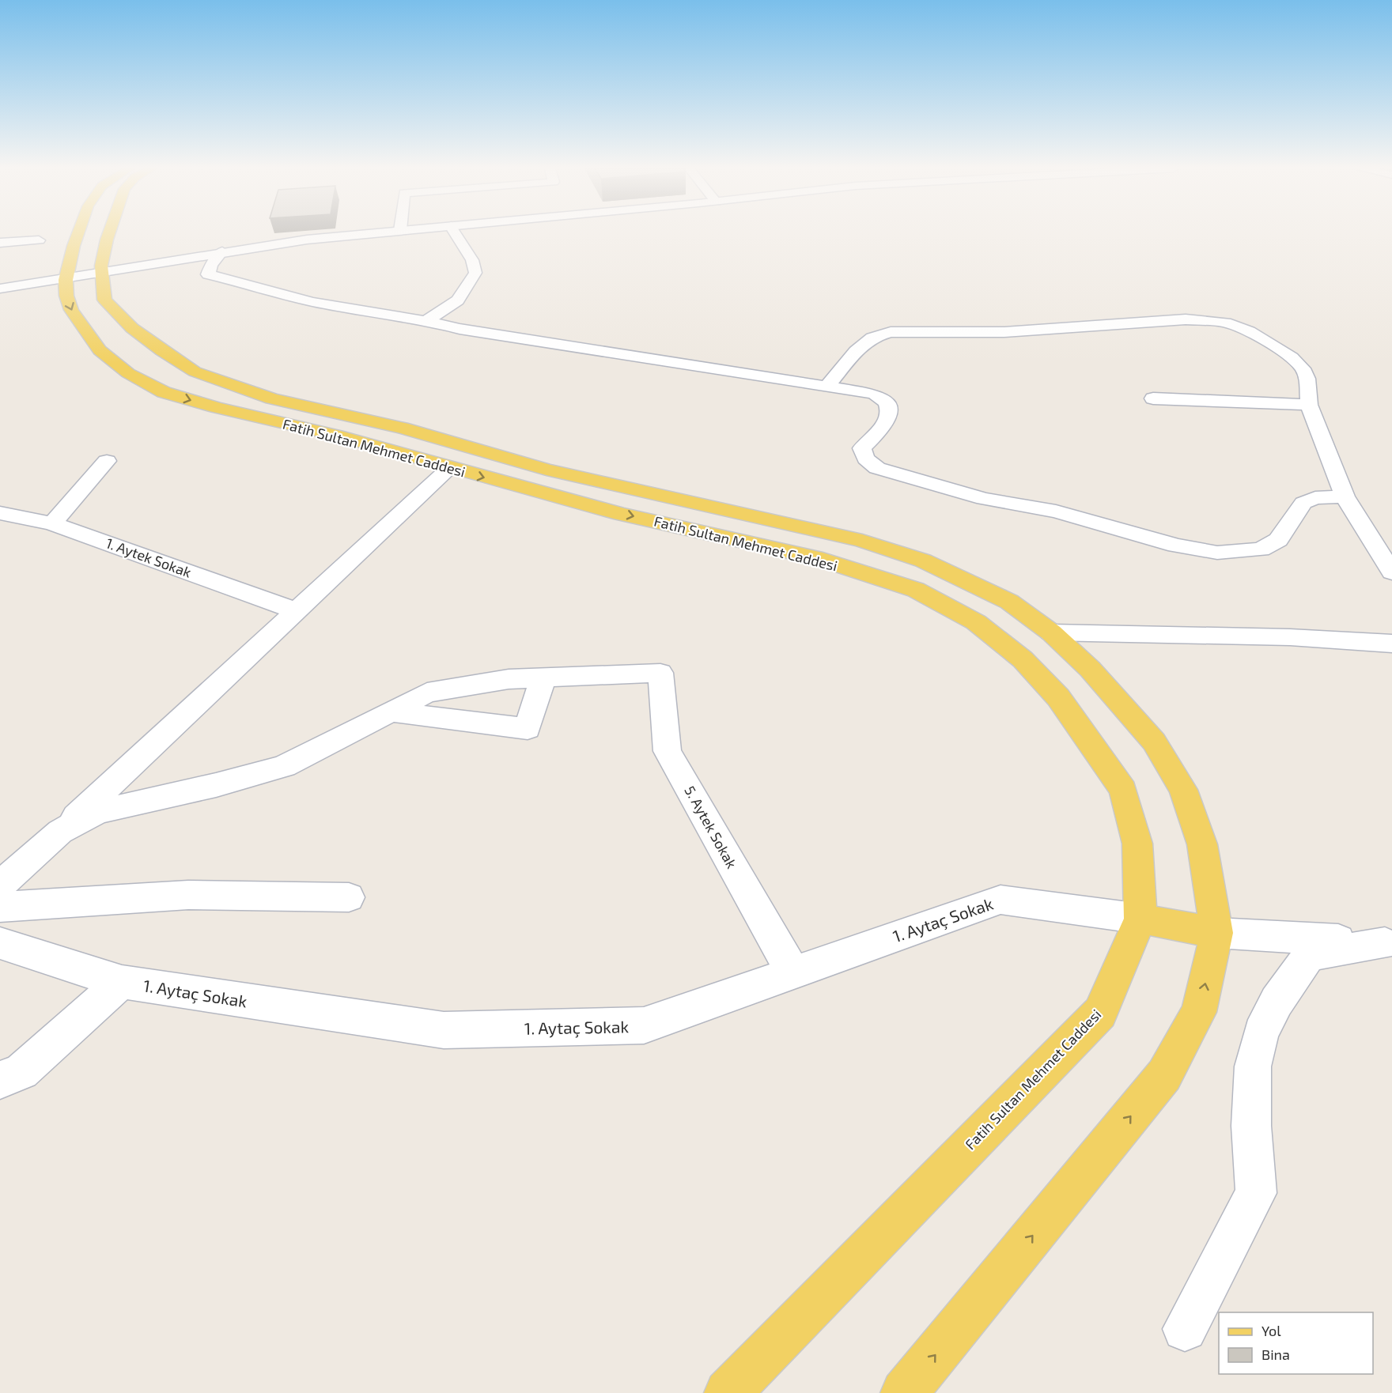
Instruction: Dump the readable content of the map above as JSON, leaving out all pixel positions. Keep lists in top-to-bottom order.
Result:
{
  "streets": {
    "main road": ["Fatih Sultan Mehmet Caddesi"],
    "street": ["1. Aytek Sokak", "5. Aytek Sokak", "1. Aytaç Sokak"]
  },
  "crossings": [
    ["Fatih Sultan Mehmet Caddesi", "1. Aytaç Sokak"],
    ["5. Aytek Sokak", "1. Aytaç Sokak"]
  ],
  "legend": ["Yol", "Bina"]
}
